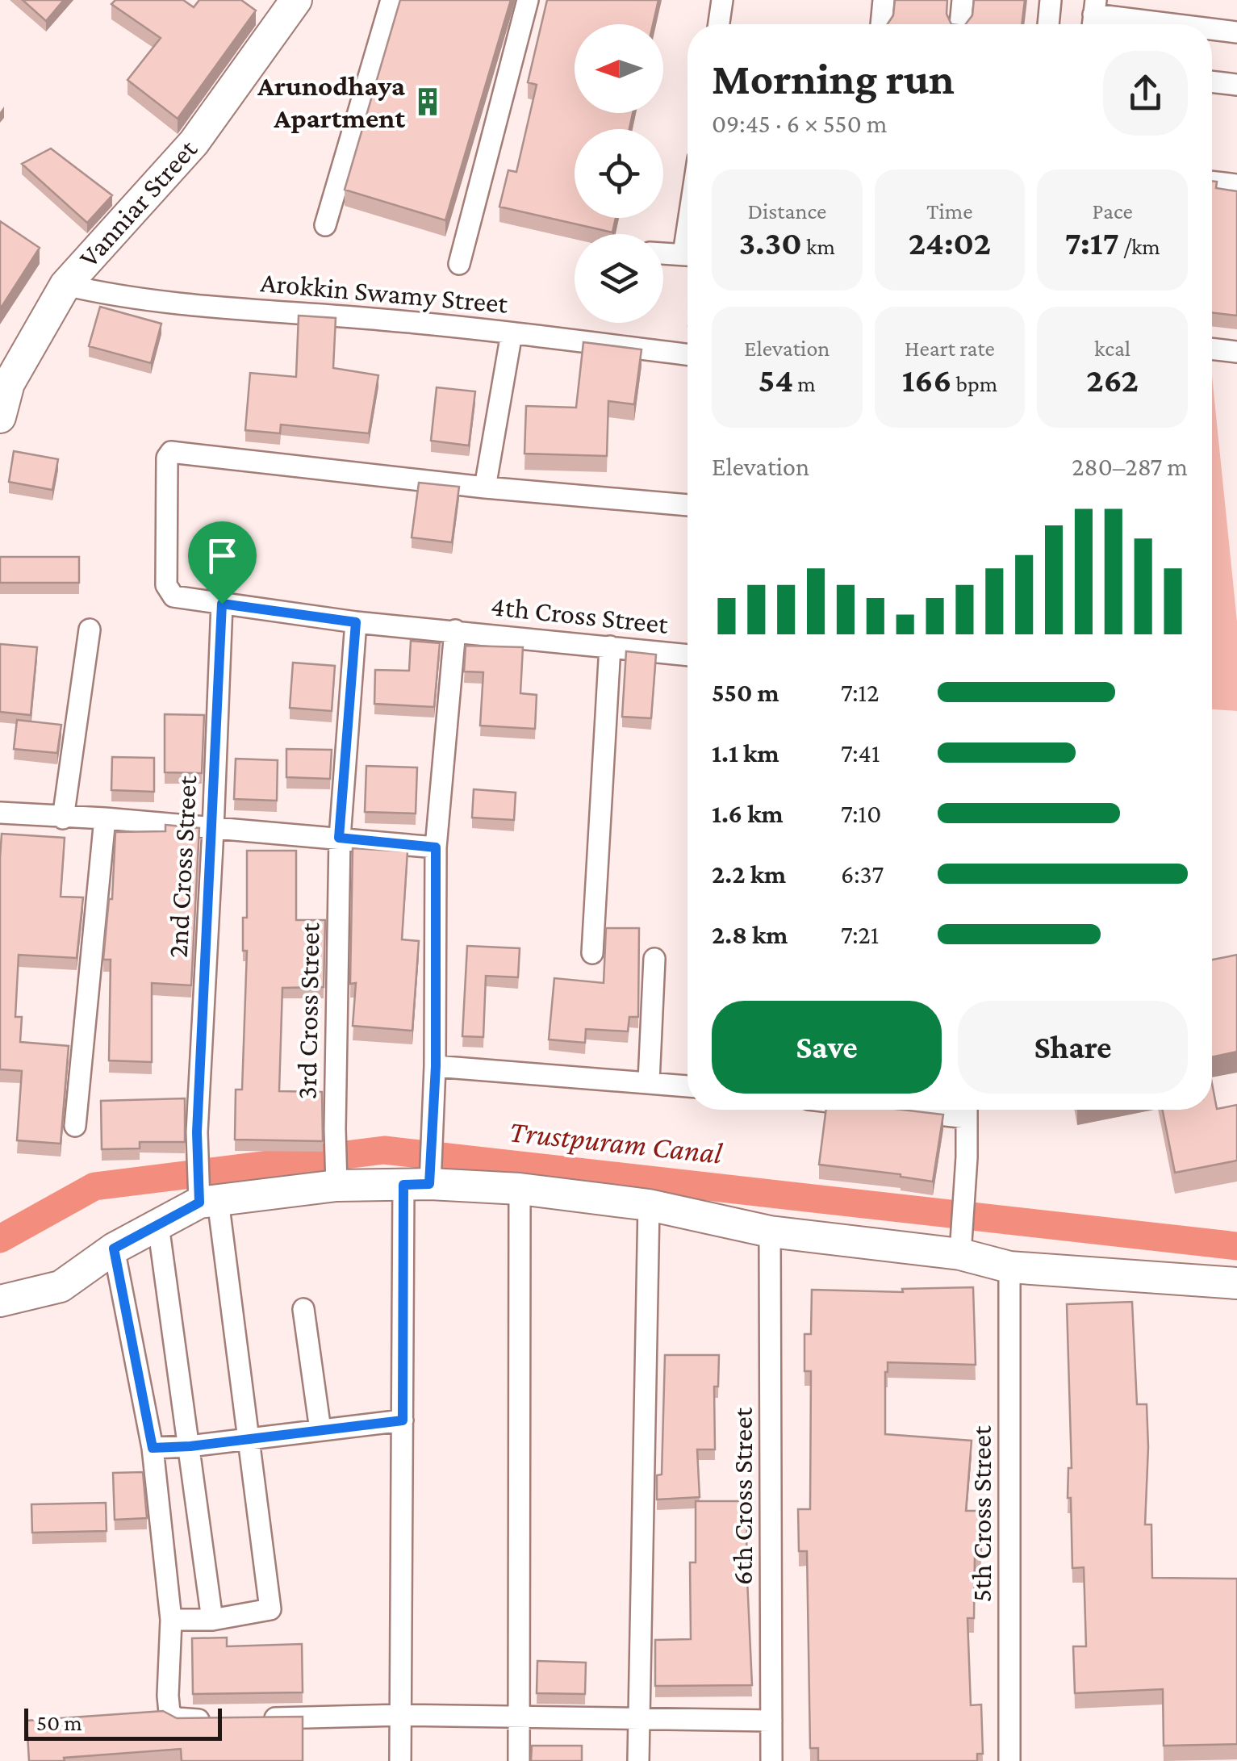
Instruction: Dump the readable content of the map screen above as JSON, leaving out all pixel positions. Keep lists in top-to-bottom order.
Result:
{
  "streets": {
    "street": [
      "Vanniar Street",
      "Arokkin Swamy Street",
      "4th Cross Street",
      "2nd Cross Street",
      "3rd Cross Street",
      "6th Cross Street",
      "5th Cross Street"
    ]
  },
  "crossings": [
    ["Vanniar Street", "Arokkin Swamy Street"],
    ["4th Cross Street", "2nd Cross Street"],
    ["4th Cross Street", "3rd Cross Street"]
  ],
  "water": ["Trustpuram Canal"],
  "places": {
    "building": ["Arunodhaya Apartment"]
  },
  "scale_bar": "50 m",
  "north": "left",
  "page": {
    "heading": ["Morning run", "09:45 · 6 × 550 m"],
    "stats": [
      ["Distance", "3.30 km"],
      ["Time", "24:02"],
      ["Pace", "7:17 /km"],
      ["Elevation", "54 m"],
      ["Heart rate", "166 bpm"],
      ["kcal", "262"]
    ],
    "chart": ["Elevation", "280–287 m"],
    "list": [
      {
        "name": "550 m",
        "note": "7:12"
      },
      {
        "name": "1.1 km",
        "note": "7:41"
      },
      {
        "name": "1.6 km",
        "note": "7:10"
      },
      {
        "name": "2.2 km",
        "note": "6:37"
      },
      {
        "name": "2.8 km",
        "note": "7:21"
      }
    ],
    "buttons": ["Save", "Share"],
    "scale": "50 m"
  }
}
